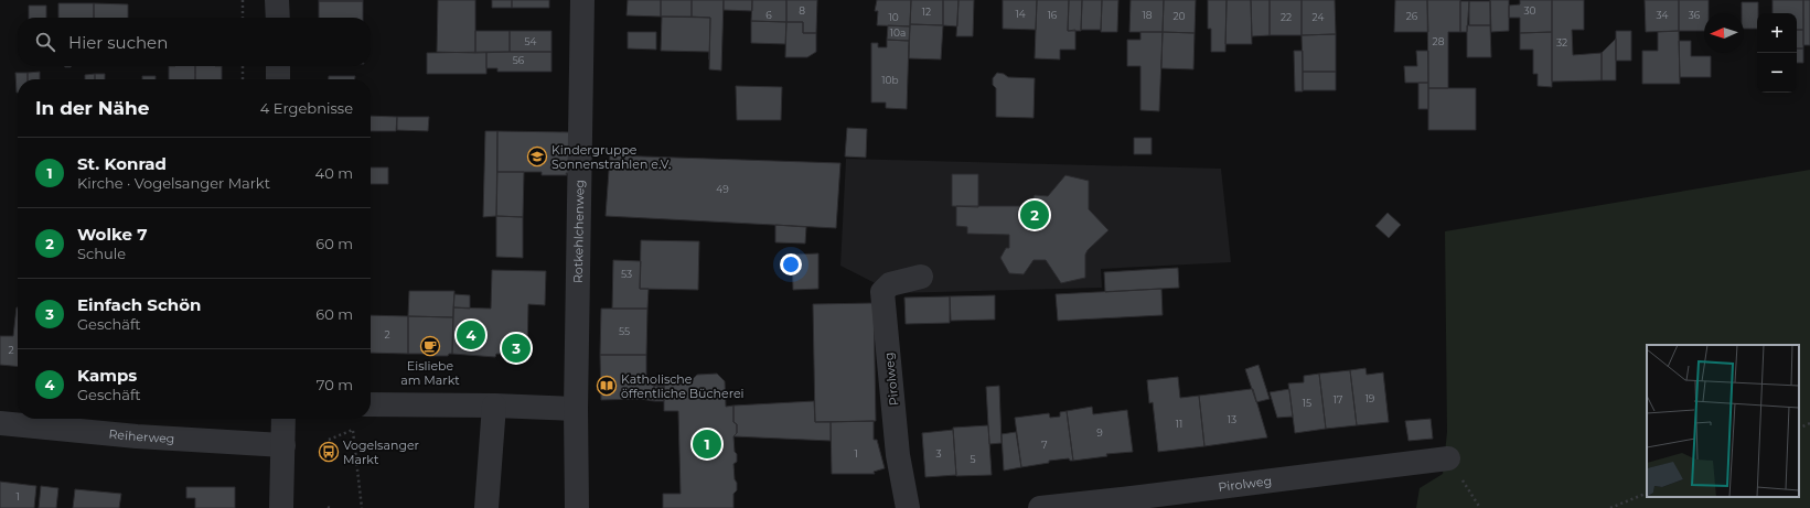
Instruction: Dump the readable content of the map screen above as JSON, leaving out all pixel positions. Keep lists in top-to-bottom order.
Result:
{
  "streets": {
    "street": ["Rotkehlchenweg", "Pirolweg", "Reiherweg"]
  },
  "places": {
    "school or university": ["Kindergruppe Sonnenstrahlen e.V."],
    "cafe": ["Eisliebe am Markt"],
    "library": ["Katholische öffentliche Bücherei"],
    "bus stop": ["Vogelsanger Markt"]
  },
  "house_numbers": [
    "8",
    "30",
    "12",
    "14",
    "6",
    "16",
    "18",
    "34",
    "36",
    "20",
    "26",
    "10",
    "22",
    "24",
    "10a",
    "54",
    "28",
    "32",
    "56",
    "10b",
    "49",
    "53",
    "55",
    "2",
    "2",
    "19",
    "17",
    "15",
    "13",
    "11",
    "9",
    "7",
    "1",
    "3",
    "5",
    "1"
  ],
  "north": "left",
  "page": {
    "map_buttons": ["+", "−"],
    "search": "Hier suchen",
    "heading": ["In der Nähe", "4 Ergebnisse"],
    "list": [
      {
        "mark": "1",
        "name": "St. Konrad",
        "note": "Kirche · Vogelsanger Markt",
        "value": "40 m"
      },
      {
        "mark": "2",
        "name": "Wolke 7",
        "note": "Schule",
        "value": "60 m"
      },
      {
        "mark": "3",
        "name": "Einfach Schön",
        "note": "Geschäft",
        "value": "60 m"
      },
      {
        "mark": "4",
        "name": "Kamps",
        "note": "Geschäft",
        "value": "70 m"
      }
    ],
    "pins": [
      "2",
      "4",
      "3",
      "1"
    ]
  }
}
